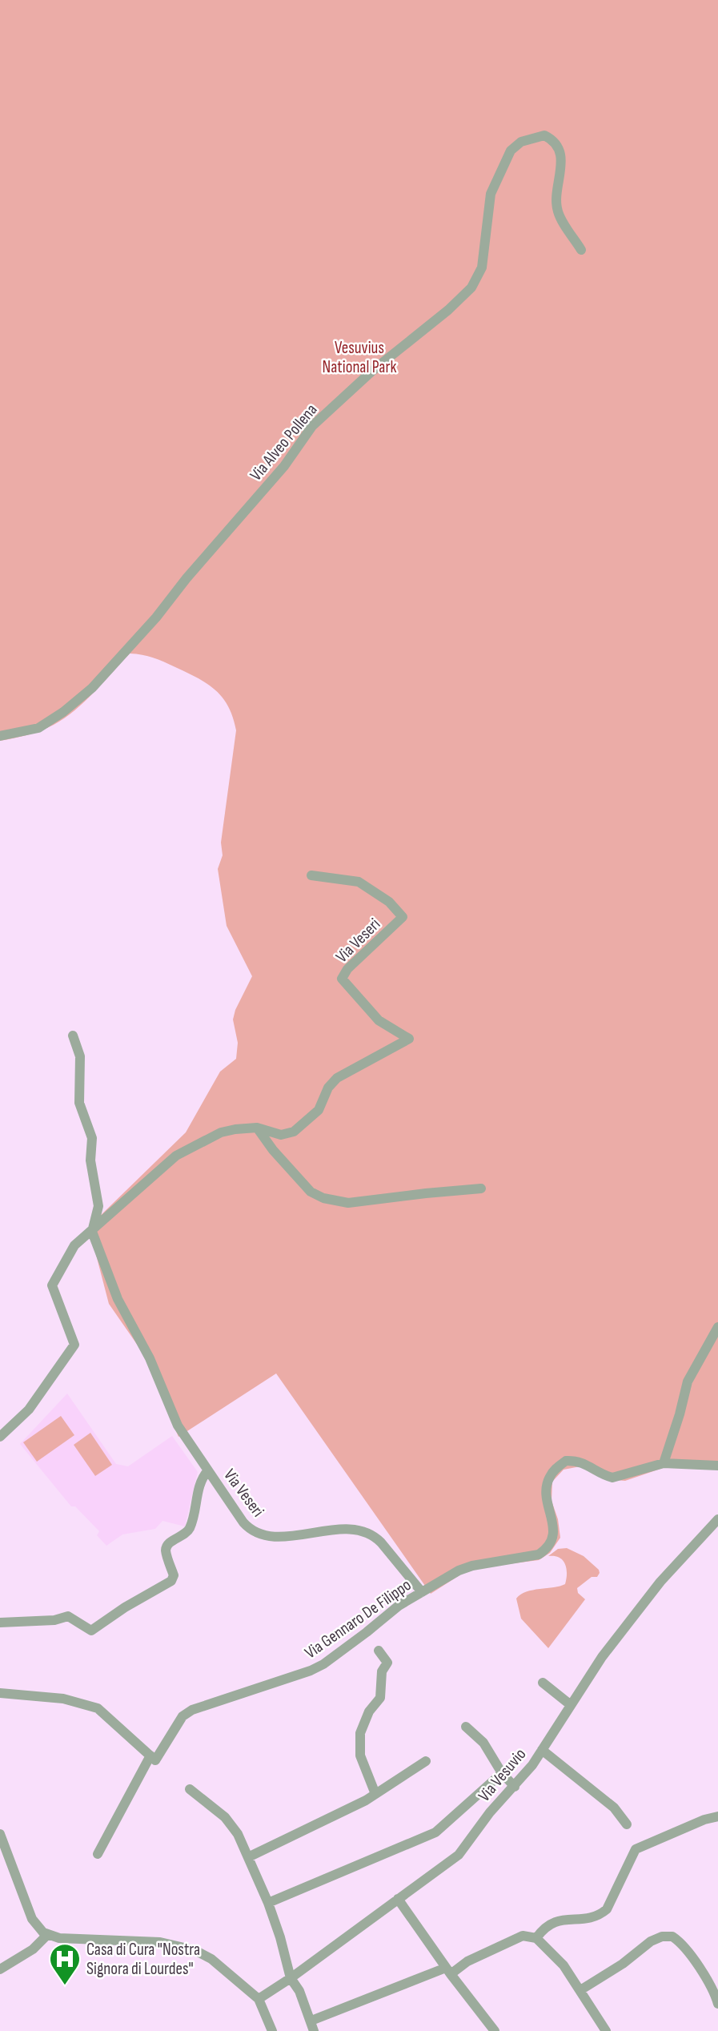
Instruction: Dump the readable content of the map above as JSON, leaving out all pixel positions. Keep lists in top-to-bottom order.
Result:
{
  "streets": {
    "street": [
      "Via Alveo Pollena",
      "Via Veseri",
      "Via Gennaro De Filippo",
      "Via Vesuvio"
    ]
  },
  "crossings": [
    ["Via Veseri", "Via Gennaro De Filippo"]
  ],
  "parks": ["Vesuvius National Park"],
  "places": {
    "hospital": ["Casa di Cura \"Nostra Signora di Lourdes\""]
  }
}
